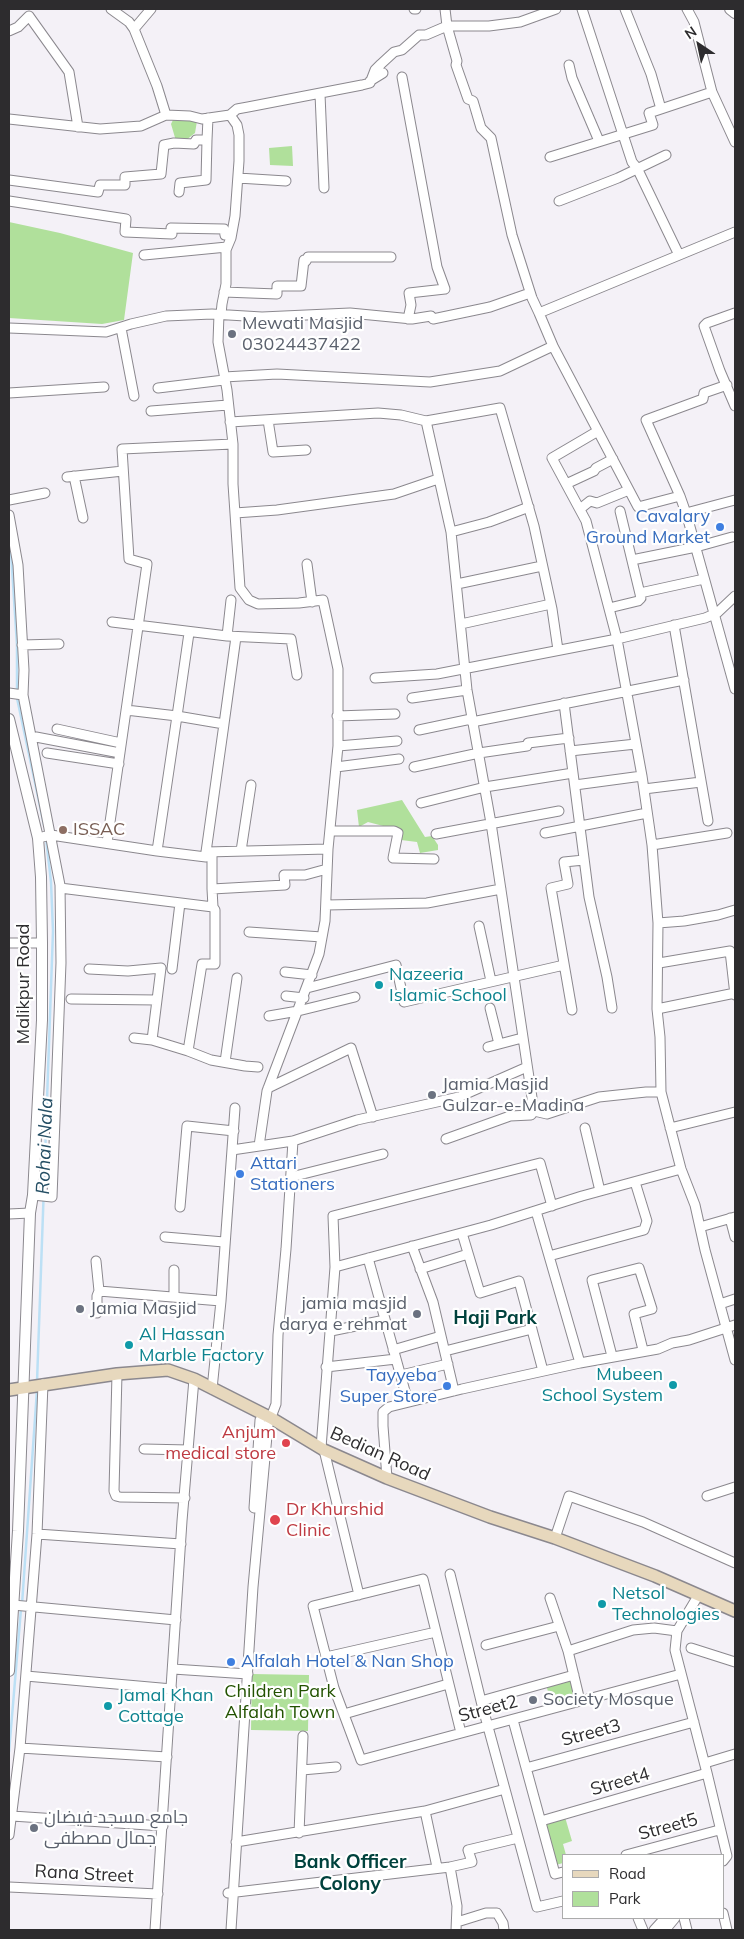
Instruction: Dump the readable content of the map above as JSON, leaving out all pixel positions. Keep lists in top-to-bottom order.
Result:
{
  "streets": {
    "main road": ["Bedian Road"],
    "street": [
      "Malikpur Road",
      "Street2",
      "Street3",
      "Street4",
      "Street5",
      "Rana Street"
    ]
  },
  "crossings": [
    ["Malikpur Road", "Bedian Road"]
  ],
  "districts": ["Haji Park", "Bank Officer Colony"],
  "water": ["Rohai Nala"],
  "parks": ["Children Park Alfalah Town"],
  "places": [
    "Mewati Masjid 03024437422",
    "Cavalary Ground Market",
    "ISSAC",
    "Nazeeria Islamic School",
    "Jamia Masjid Gulzar-e-Madina",
    "Attari Stationers",
    "Jamia Masjid",
    "jamia masjid darya e rehmat",
    "Al Hassan Marble Factory",
    "Mubeen School System",
    "Tayyeba Super Store",
    "Anjum medical store",
    "Dr Khurshid Clinic",
    "Netsol Technologies",
    "Alfalah Hotel & Nan Shop",
    "Society Mosque",
    "Jamal Khan Cottage",
    "جامع مسجد فیضان جمال مصطفی"
  ],
  "legend": ["Road", "Park"],
  "north": "top left"
}
